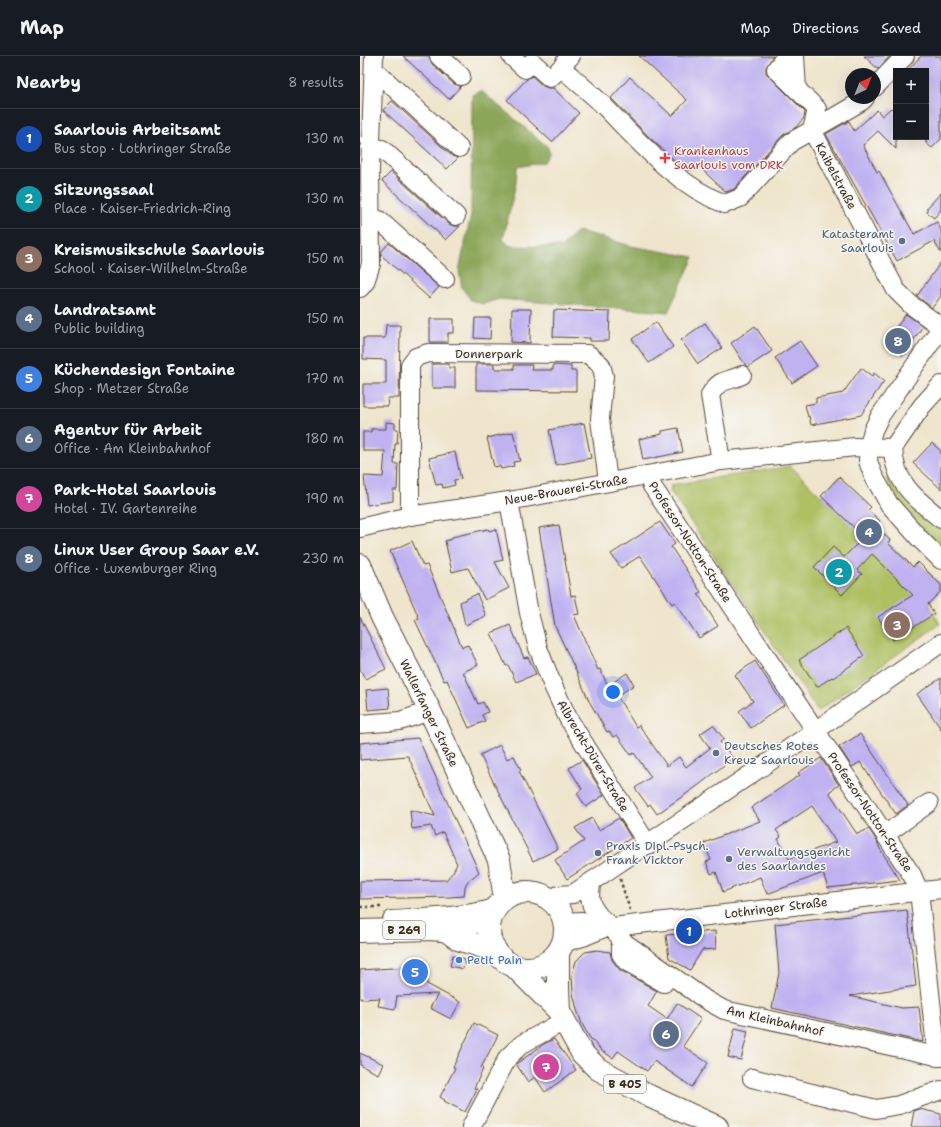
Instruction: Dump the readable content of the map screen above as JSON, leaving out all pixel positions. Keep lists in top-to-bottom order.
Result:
{
  "streets": {
    "main road": ["Wallerfanger Straße", "B 269", "B 405"],
    "street": [
      "Kaibelstraße",
      "Donnerpark",
      "Neue-Brauerei-Straße",
      "Professor-Notton-Straße",
      "Albrecht-Dürer-Straße",
      "Lothringer Straße",
      "Am Kleinbahnhof"
    ]
  },
  "crossings": [
    ["Donnerpark", "Neue-Brauerei-Straße"],
    ["Neue-Brauerei-Straße", "Professor-Notton-Straße"],
    ["Neue-Brauerei-Straße", "Albrecht-Dürer-Straße"],
    ["Professor-Notton-Straße", "Lothringer Straße"],
    ["Professor-Notton-Straße", "Am Kleinbahnhof"],
    ["Wallerfanger Straße", "Lothringer Straße"],
    ["Wallerfanger Straße", "B 269"],
    ["Wallerfanger Straße", "B 405"],
    ["Lothringer Straße", "B 269"],
    ["Lothringer Straße", "Am Kleinbahnhof"],
    ["Lothringer Straße", "B 405"],
    ["B 269", "B 405"]
  ],
  "places": {
    "health": ["Krankenhaus Saarlouis vom DRK"],
    "other": [
      "Katasteramt Saarlouis",
      "Deutsches Rotes Kreuz Saarlouis",
      "Praxis Dipl.-Psych. Frank Vicktor",
      "Verwaltungsgericht des Saarlandes",
      "Petit Pain"
    ]
  },
  "north": "top right",
  "page": {
    "header": "Map",
    "nav": ["Map", "Directions", "Saved"],
    "heading": ["Nearby", "8 results"],
    "map_buttons": ["+", "−"],
    "list": [
      {
        "mark": "1",
        "name": "Saarlouis Arbeitsamt",
        "note": "Bus stop · Lothringer Straße",
        "value": "130 m"
      },
      {
        "mark": "2",
        "name": "Sitzungssaal",
        "note": "Place · Kaiser-Friedrich-Ring",
        "value": "130 m"
      },
      {
        "mark": "3",
        "name": "Kreismusikschule Saarlouis",
        "note": "School · Kaiser-Wilhelm-Straße",
        "value": "150 m"
      },
      {
        "mark": "4",
        "name": "Landratsamt",
        "note": "Public building",
        "value": "150 m"
      },
      {
        "mark": "5",
        "name": "Küchendesign Fontaine",
        "note": "Shop · Metzer Straße",
        "value": "170 m"
      },
      {
        "mark": "6",
        "name": "Agentur für Arbeit",
        "note": "Office · Am Kleinbahnhof",
        "value": "180 m"
      },
      {
        "mark": "7",
        "name": "Park-Hotel Saarlouis",
        "note": "Hotel · IV. Gartenreihe",
        "value": "190 m"
      },
      {
        "mark": "8",
        "name": "Linux User Group Saar e.V.",
        "note": "Office · Luxemburger Ring",
        "value": "230 m"
      }
    ],
    "pins": [
      "8",
      "4",
      "2",
      "3",
      "1",
      "5",
      "6",
      "7"
    ]
  }
}
